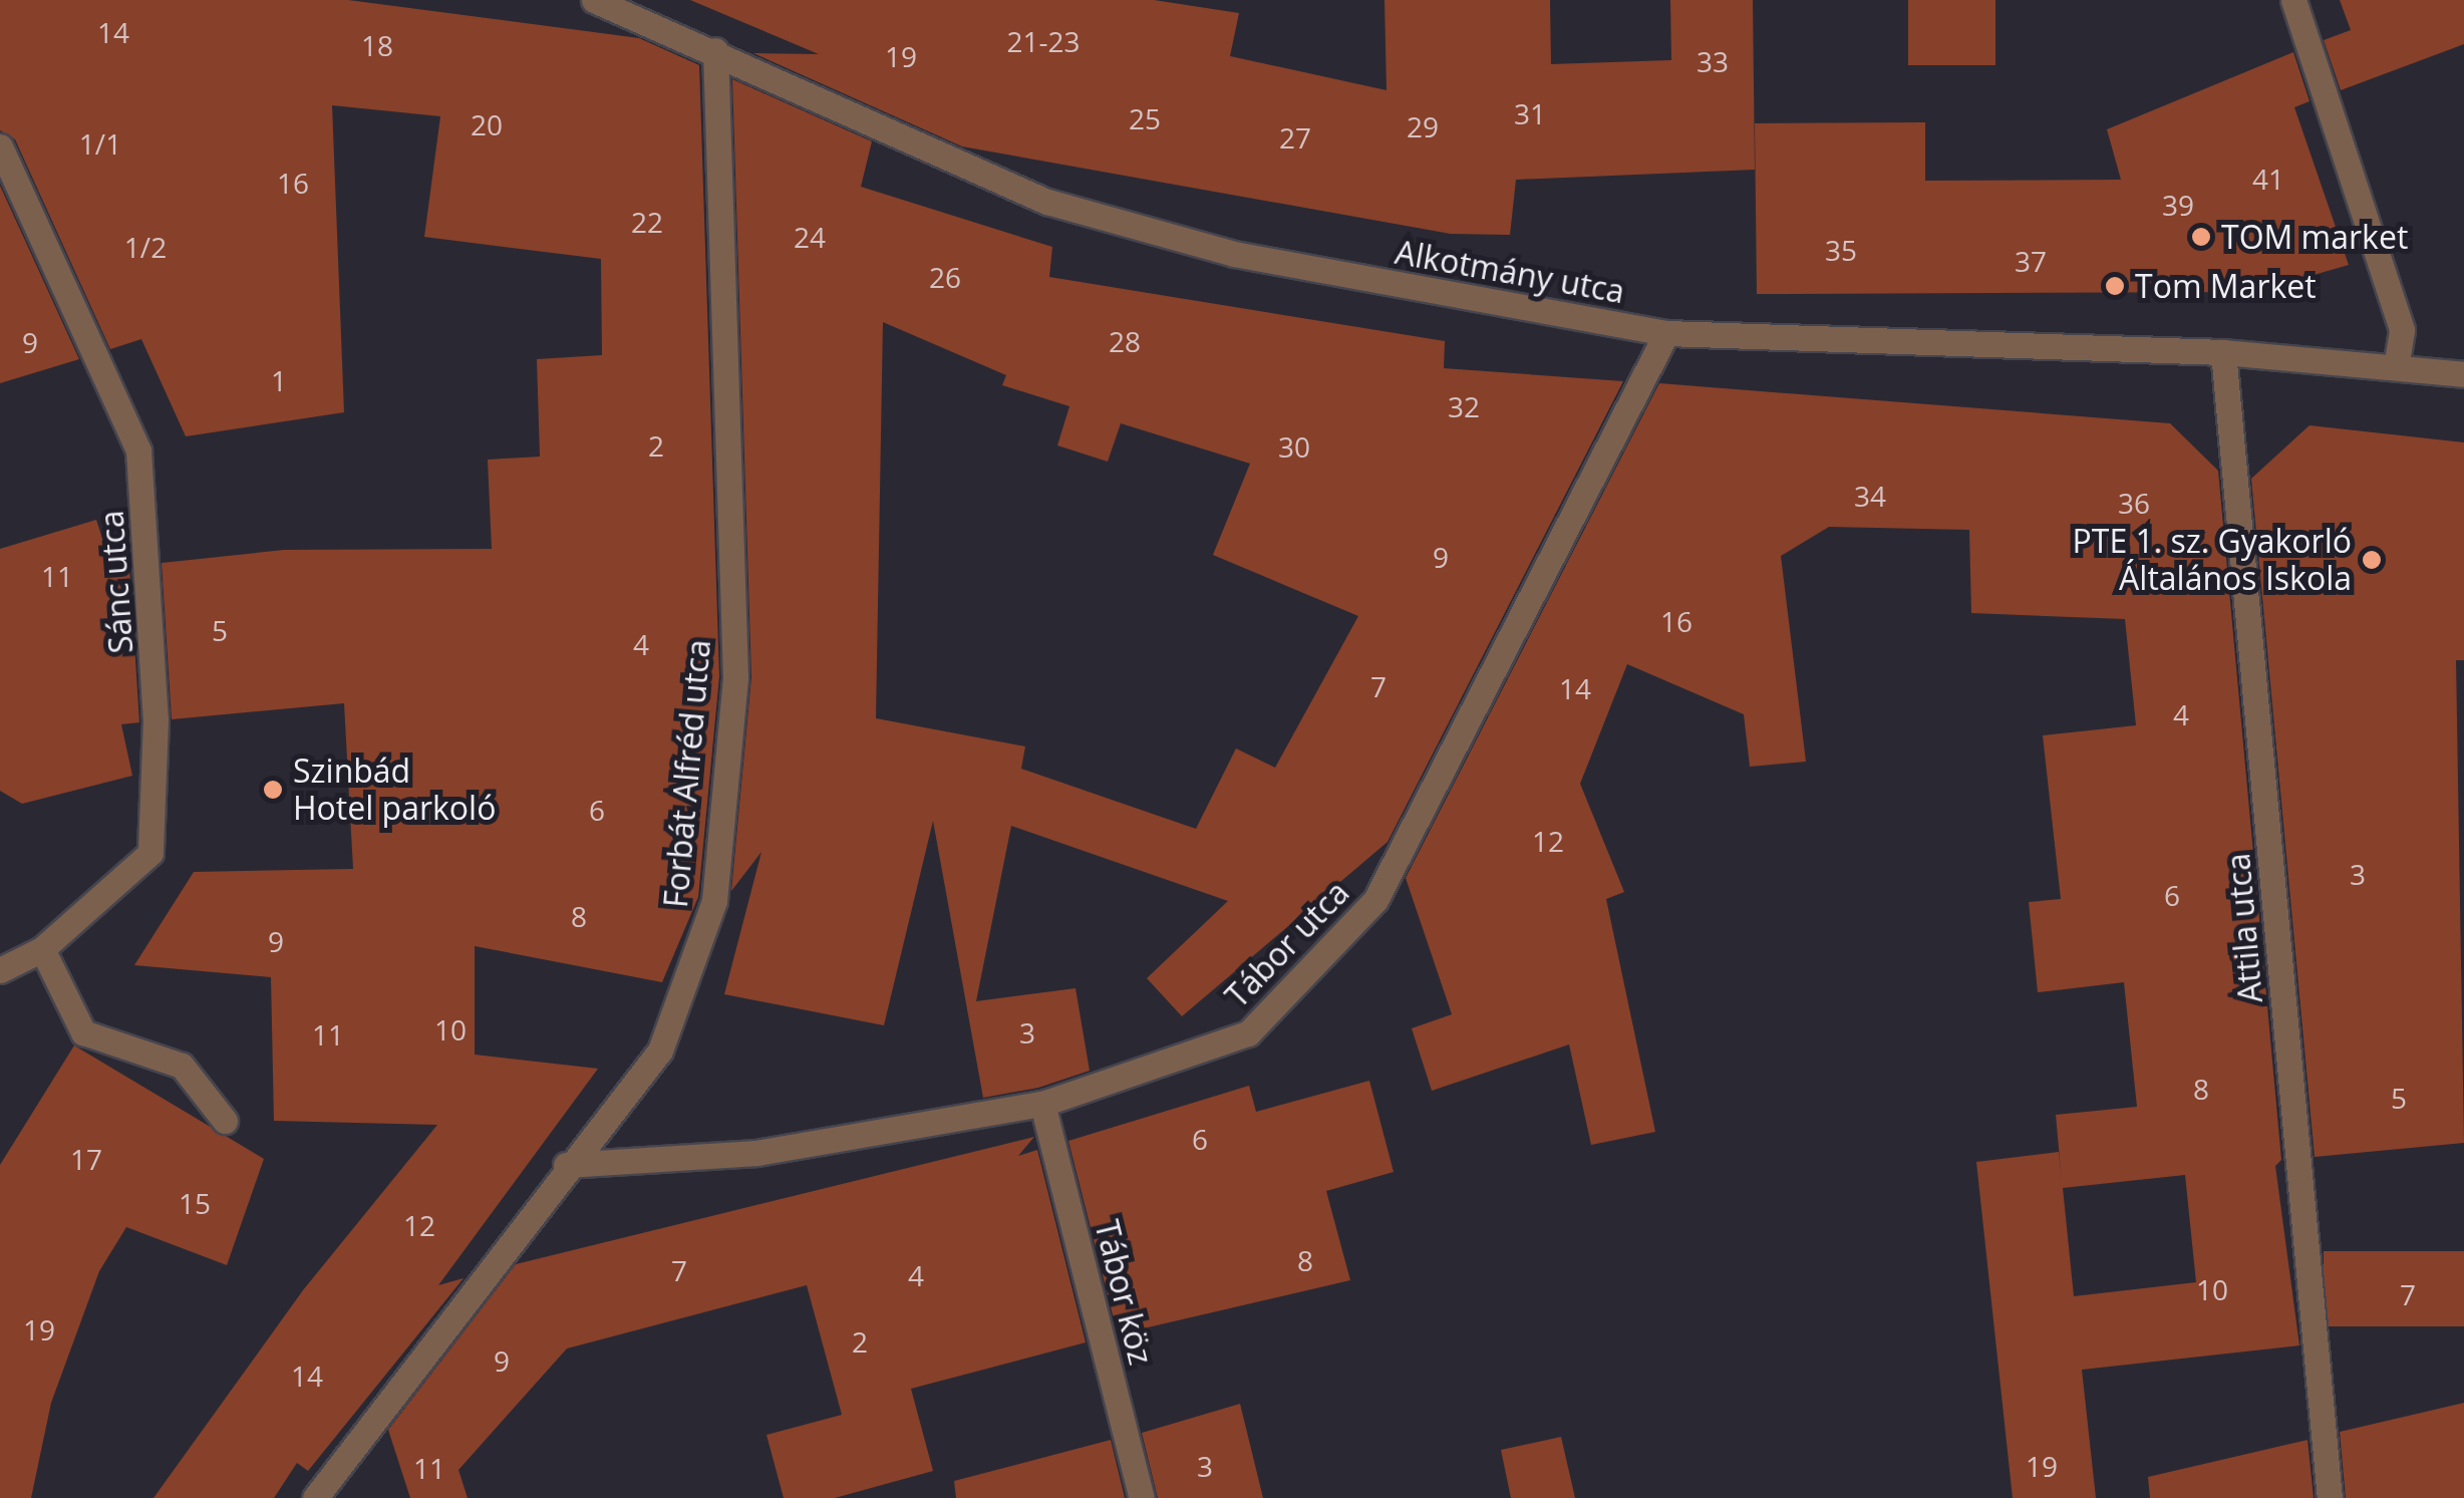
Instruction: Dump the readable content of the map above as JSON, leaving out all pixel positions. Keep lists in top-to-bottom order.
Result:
{
  "streets": {
    "street": [
      "Alkotmány utca",
      "Sánc utca",
      "Forbát Alfréd utca",
      "Attila utca",
      "Tábor utca",
      "Tábor köz"
    ]
  },
  "crossings": [
    ["Alkotmány utca", "Forbát Alfréd utca"],
    ["Alkotmány utca", "Attila utca"],
    ["Alkotmány utca", "Tábor utca"],
    ["Forbát Alfréd utca", "Tábor utca"],
    ["Tábor utca", "Tábor köz"]
  ],
  "places": [
    "TOM market",
    "Tom Market",
    "PTE 1. sz. Gyakorló Általános Iskola",
    "Szinbád Hotel parkoló"
  ],
  "house_numbers": [
    "14",
    "21-23",
    "18",
    "19",
    "33",
    "31",
    "25",
    "20",
    "29",
    "27",
    "1/1",
    "41",
    "16",
    "39",
    "22",
    "24",
    "1/2",
    "35",
    "37",
    "26",
    "28",
    "9",
    "1",
    "32",
    "2",
    "30",
    "34",
    "36",
    "9",
    "11",
    "16",
    "5",
    "4",
    "7",
    "14",
    "4",
    "6",
    "12",
    "3",
    "6",
    "8",
    "9",
    "10",
    "3",
    "11",
    "8",
    "5",
    "6",
    "17",
    "15",
    "12",
    "8",
    "7",
    "4",
    "10",
    "7",
    "19",
    "2",
    "9",
    "14",
    "3",
    "19",
    "11"
  ]
}
